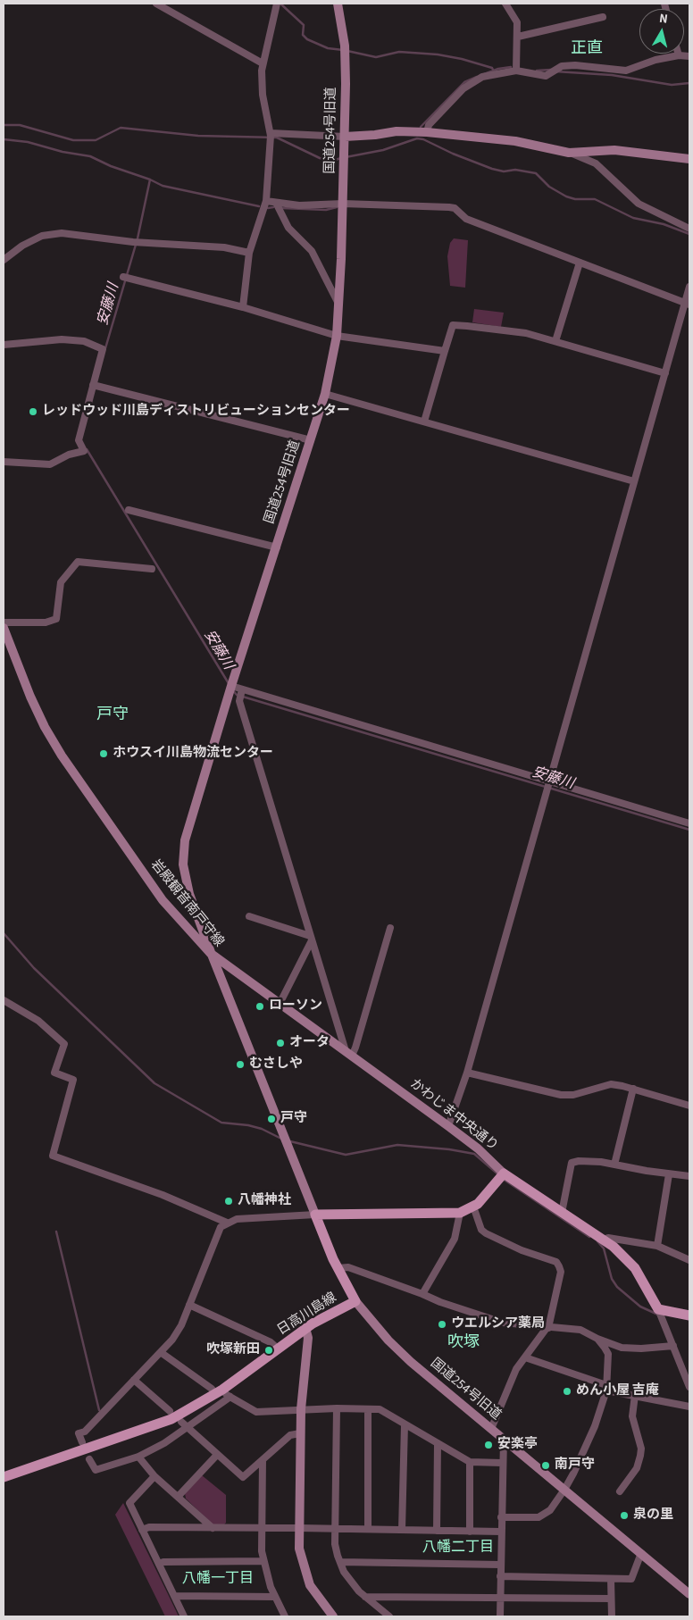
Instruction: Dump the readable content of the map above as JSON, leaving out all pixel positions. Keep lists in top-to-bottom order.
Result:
{
  "streets": {
    "main road": ["かわじま中央通り", "日高川島線"],
    "street": ["国道254号旧道", "岩殿観音南戸守線"]
  },
  "crossings": [
    ["国道254号旧道", "岩殿観音南戸守線"],
    ["国道254号旧道", "かわじま中央通り"],
    ["国道254号旧道", "日高川島線"],
    ["岩殿観音南戸守線", "かわじま中央通り"],
    ["岩殿観音南戸守線", "日高川島線"]
  ],
  "districts": [
    "正直",
    "戸守",
    "吹塚",
    "八幡二丁目",
    "八幡一丁目"
  ],
  "water": ["安藤川"],
  "places": [
    "レッドウッド川島ディストリビューションセンター",
    "ホウスイ川島物流センター",
    "ローソン",
    "オータ",
    "むさしや",
    "戸守",
    "八幡神社",
    "ウエルシア薬局",
    "吹塚新田",
    "めん小屋 吉庵",
    "安楽亭",
    "南戸守",
    "泉の里"
  ],
  "north": "top"
}
